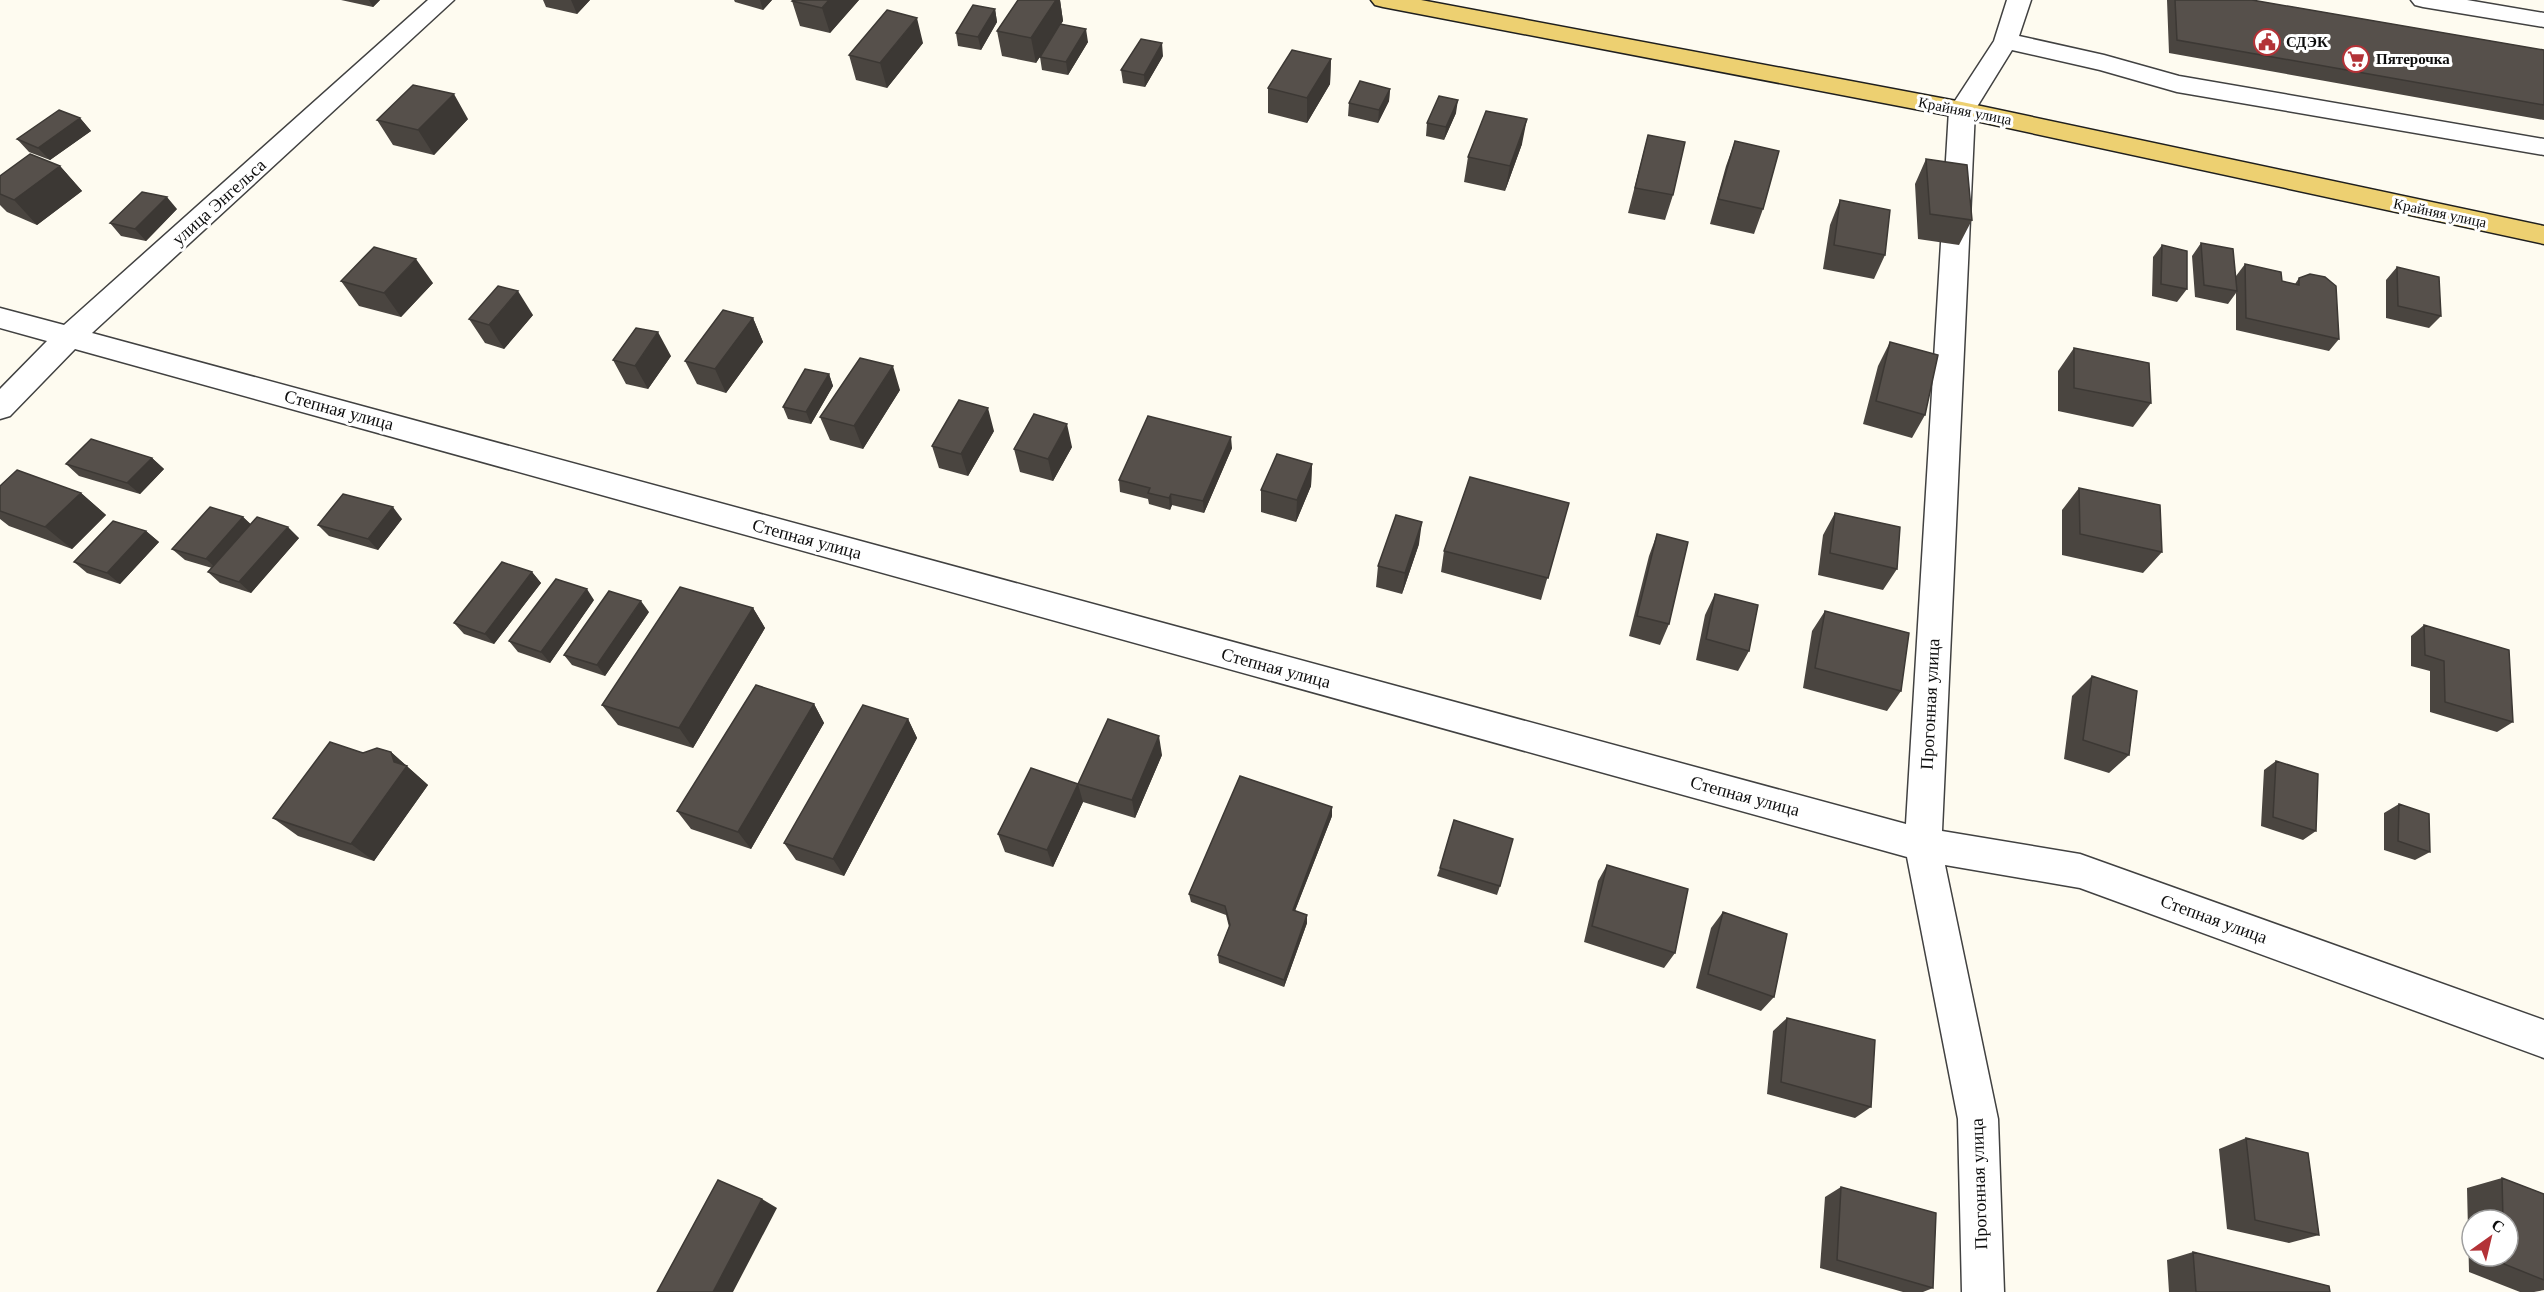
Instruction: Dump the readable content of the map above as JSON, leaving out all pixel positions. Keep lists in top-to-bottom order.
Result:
{
  "streets": {
    "main road": ["Крайняя улица"],
    "street": ["улица Энгельса", "Степная улица", "Прогонная улица"]
  },
  "crossings": [
    ["Крайняя улица", "Прогонная улица"],
    ["улица Энгельса", "Степная улица"],
    ["Степная улица", "Прогонная улица"]
  ],
  "places": {
    "public building": ["СДЭК"],
    "supermarket": ["Пятерочка"]
  },
  "north": "top right"
}
